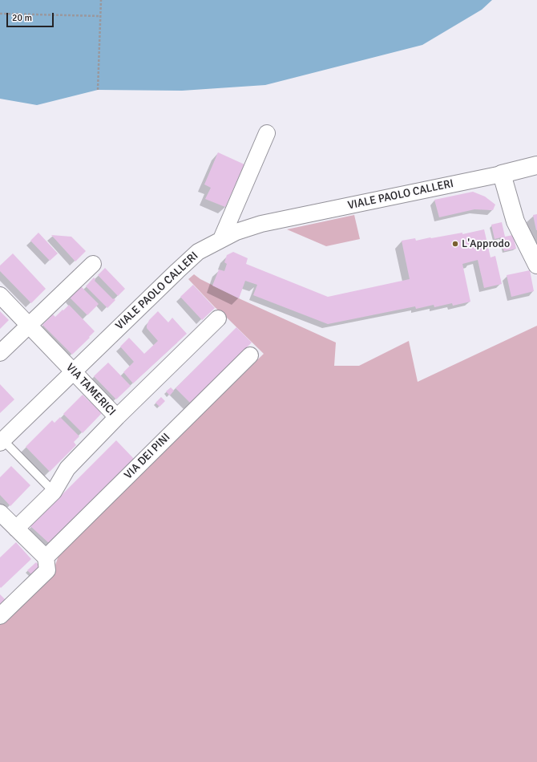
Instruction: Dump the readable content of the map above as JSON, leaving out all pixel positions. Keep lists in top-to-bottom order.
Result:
{
  "streets": {
    "street": ["VIALE PAOLO CALLERI", "VIA TAMERICI", "VIA DEI PINI"]
  },
  "crossings": [
    ["VIALE PAOLO CALLERI", "VIA TAMERICI"]
  ],
  "places": ["L'Approdo"],
  "scale_bar": "20 m"
}
